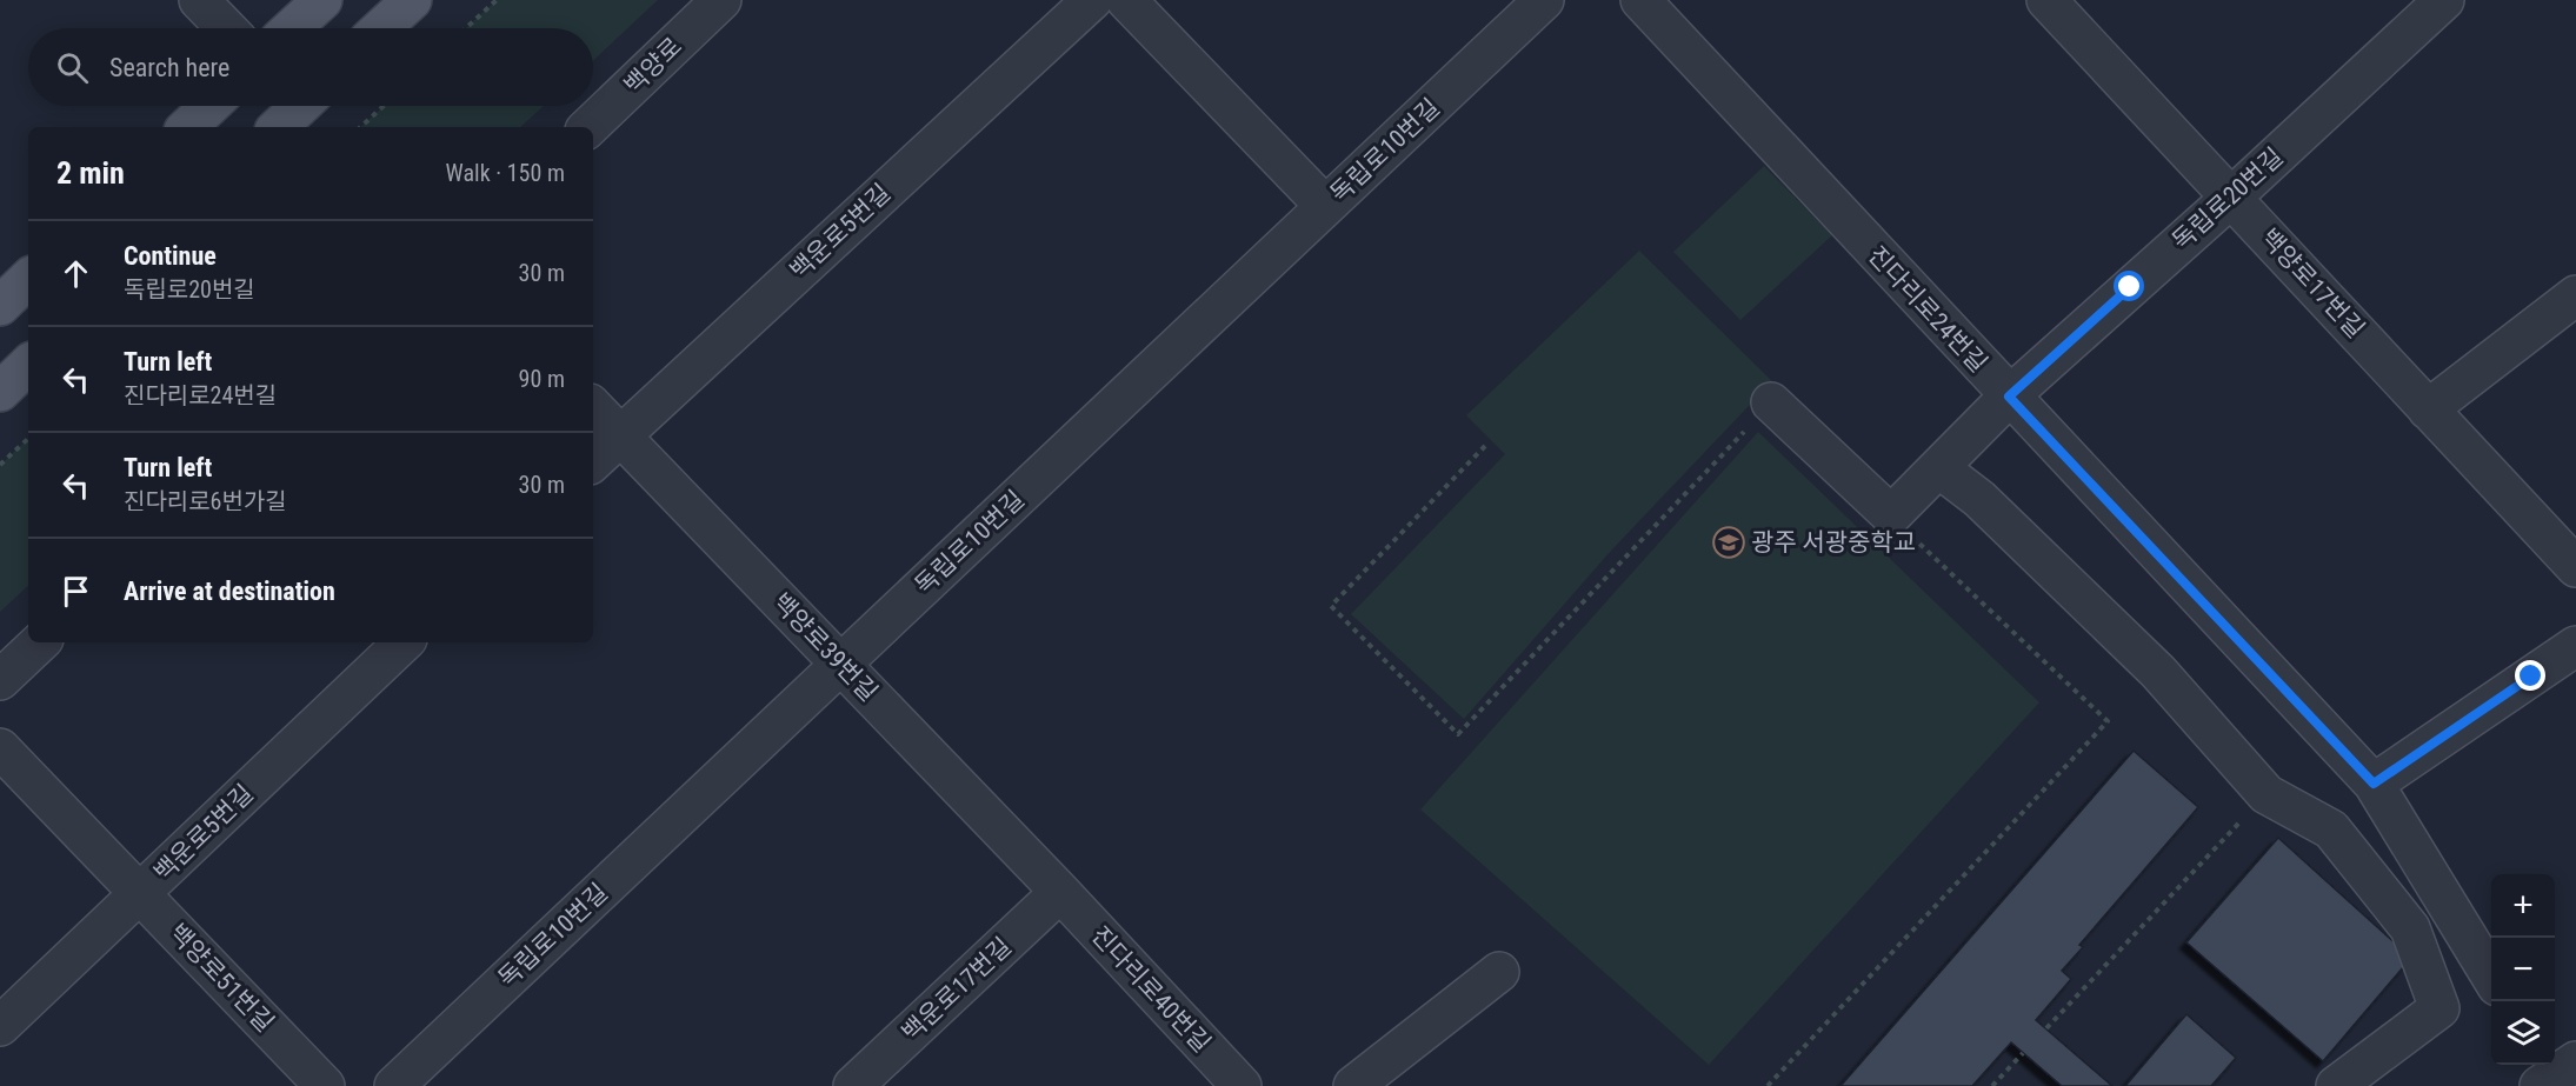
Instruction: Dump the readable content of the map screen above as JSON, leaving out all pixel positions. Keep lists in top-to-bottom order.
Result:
{
  "streets": {
    "street": [
      "백양로",
      "독립로10번길",
      "독립로20번길",
      "백운로5번길",
      "백양로17번길",
      "진다리로24번길",
      "백양로39번길",
      "백양로51번길",
      "백운로17번길",
      "진다리로40번길"
    ]
  },
  "crossings": [
    ["독립로10번길", "백양로39번길"],
    ["독립로20번길", "백양로17번길"],
    ["독립로20번길", "진다리로24번길"],
    ["백운로5번길", "백양로39번길"],
    ["백운로5번길", "백양로51번길"],
    ["백양로39번길", "백운로17번길"],
    ["백양로39번길", "진다리로40번길"],
    ["백운로17번길", "진다리로40번길"]
  ],
  "places": {
    "school or university": ["광주 서광중학교"]
  },
  "page": {
    "search": "Search here",
    "heading": ["2 min", "Walk · 150 m"],
    "list": [
      ["Continue", "독립로20번길", "30 m"],
      ["Turn left", "진다리로24번길", "90 m"],
      ["Turn left", "진다리로6번가길", "30 m"],
      "Arrive at destination"
    ],
    "map_buttons": ["+", "−"]
  }
}
